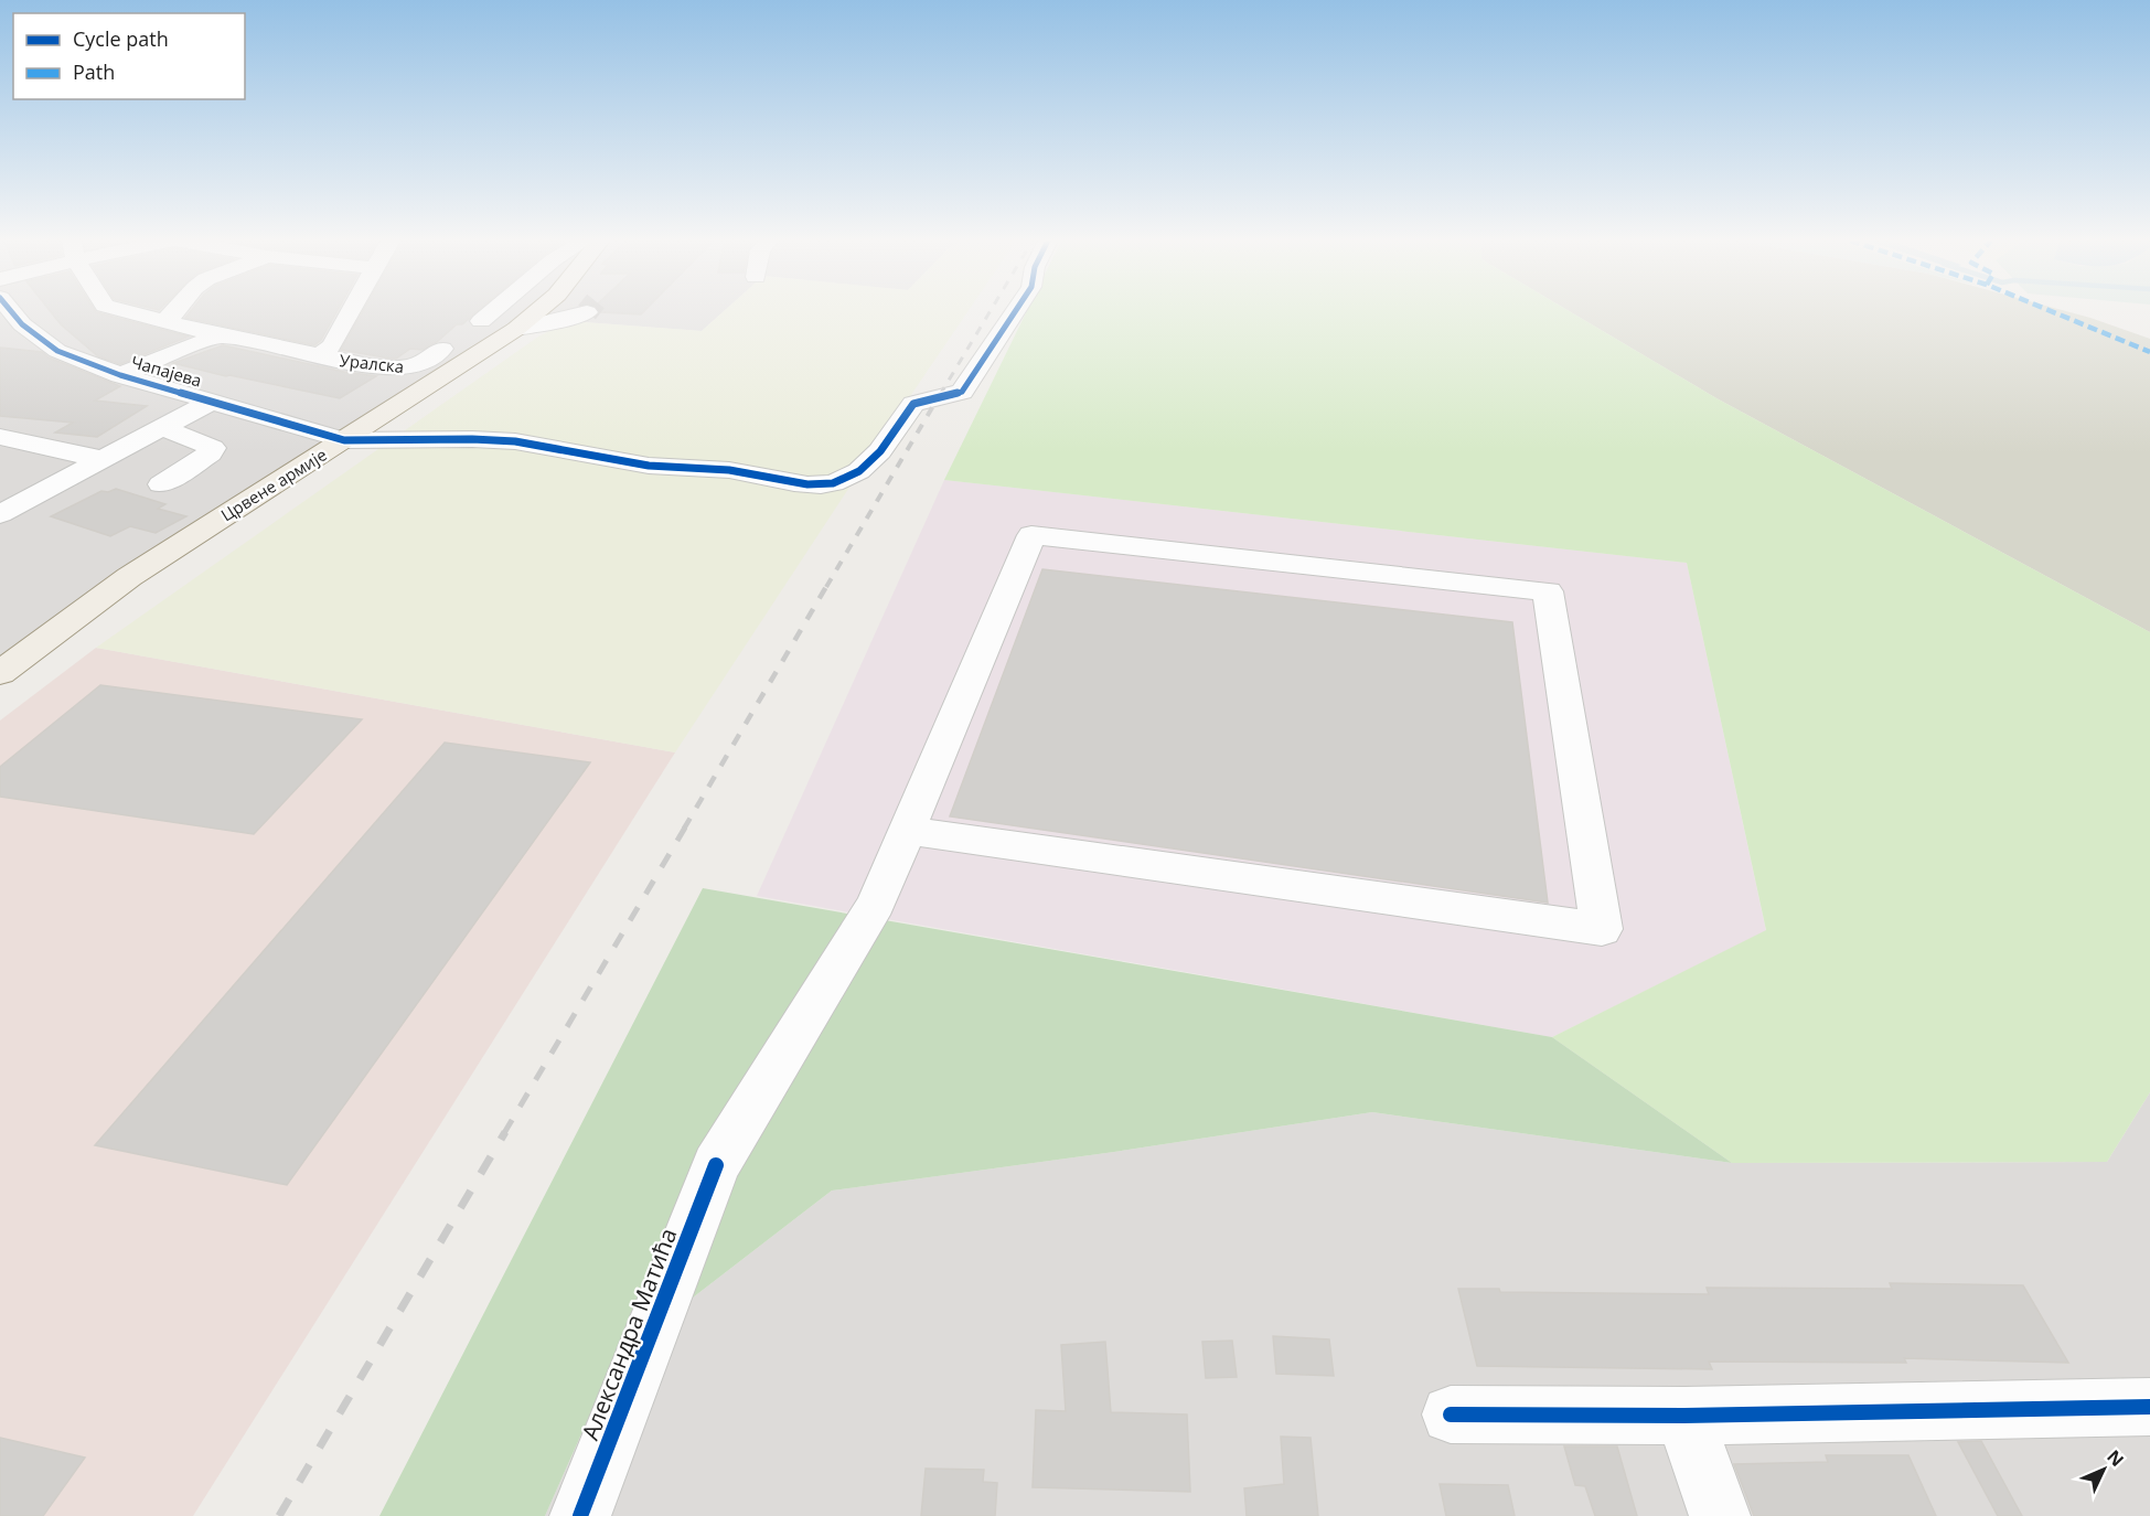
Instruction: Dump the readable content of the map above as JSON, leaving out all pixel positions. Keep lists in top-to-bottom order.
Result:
{
  "streets": {
    "main road": ["Црвене армије"],
    "street": ["Уралска", "Чапајева", "Александра Матића"]
  },
  "crossings": [
    ["Чапајева", "Црвене армије"]
  ],
  "legend": ["Cycle path", "Path"],
  "north": "top right"
}
